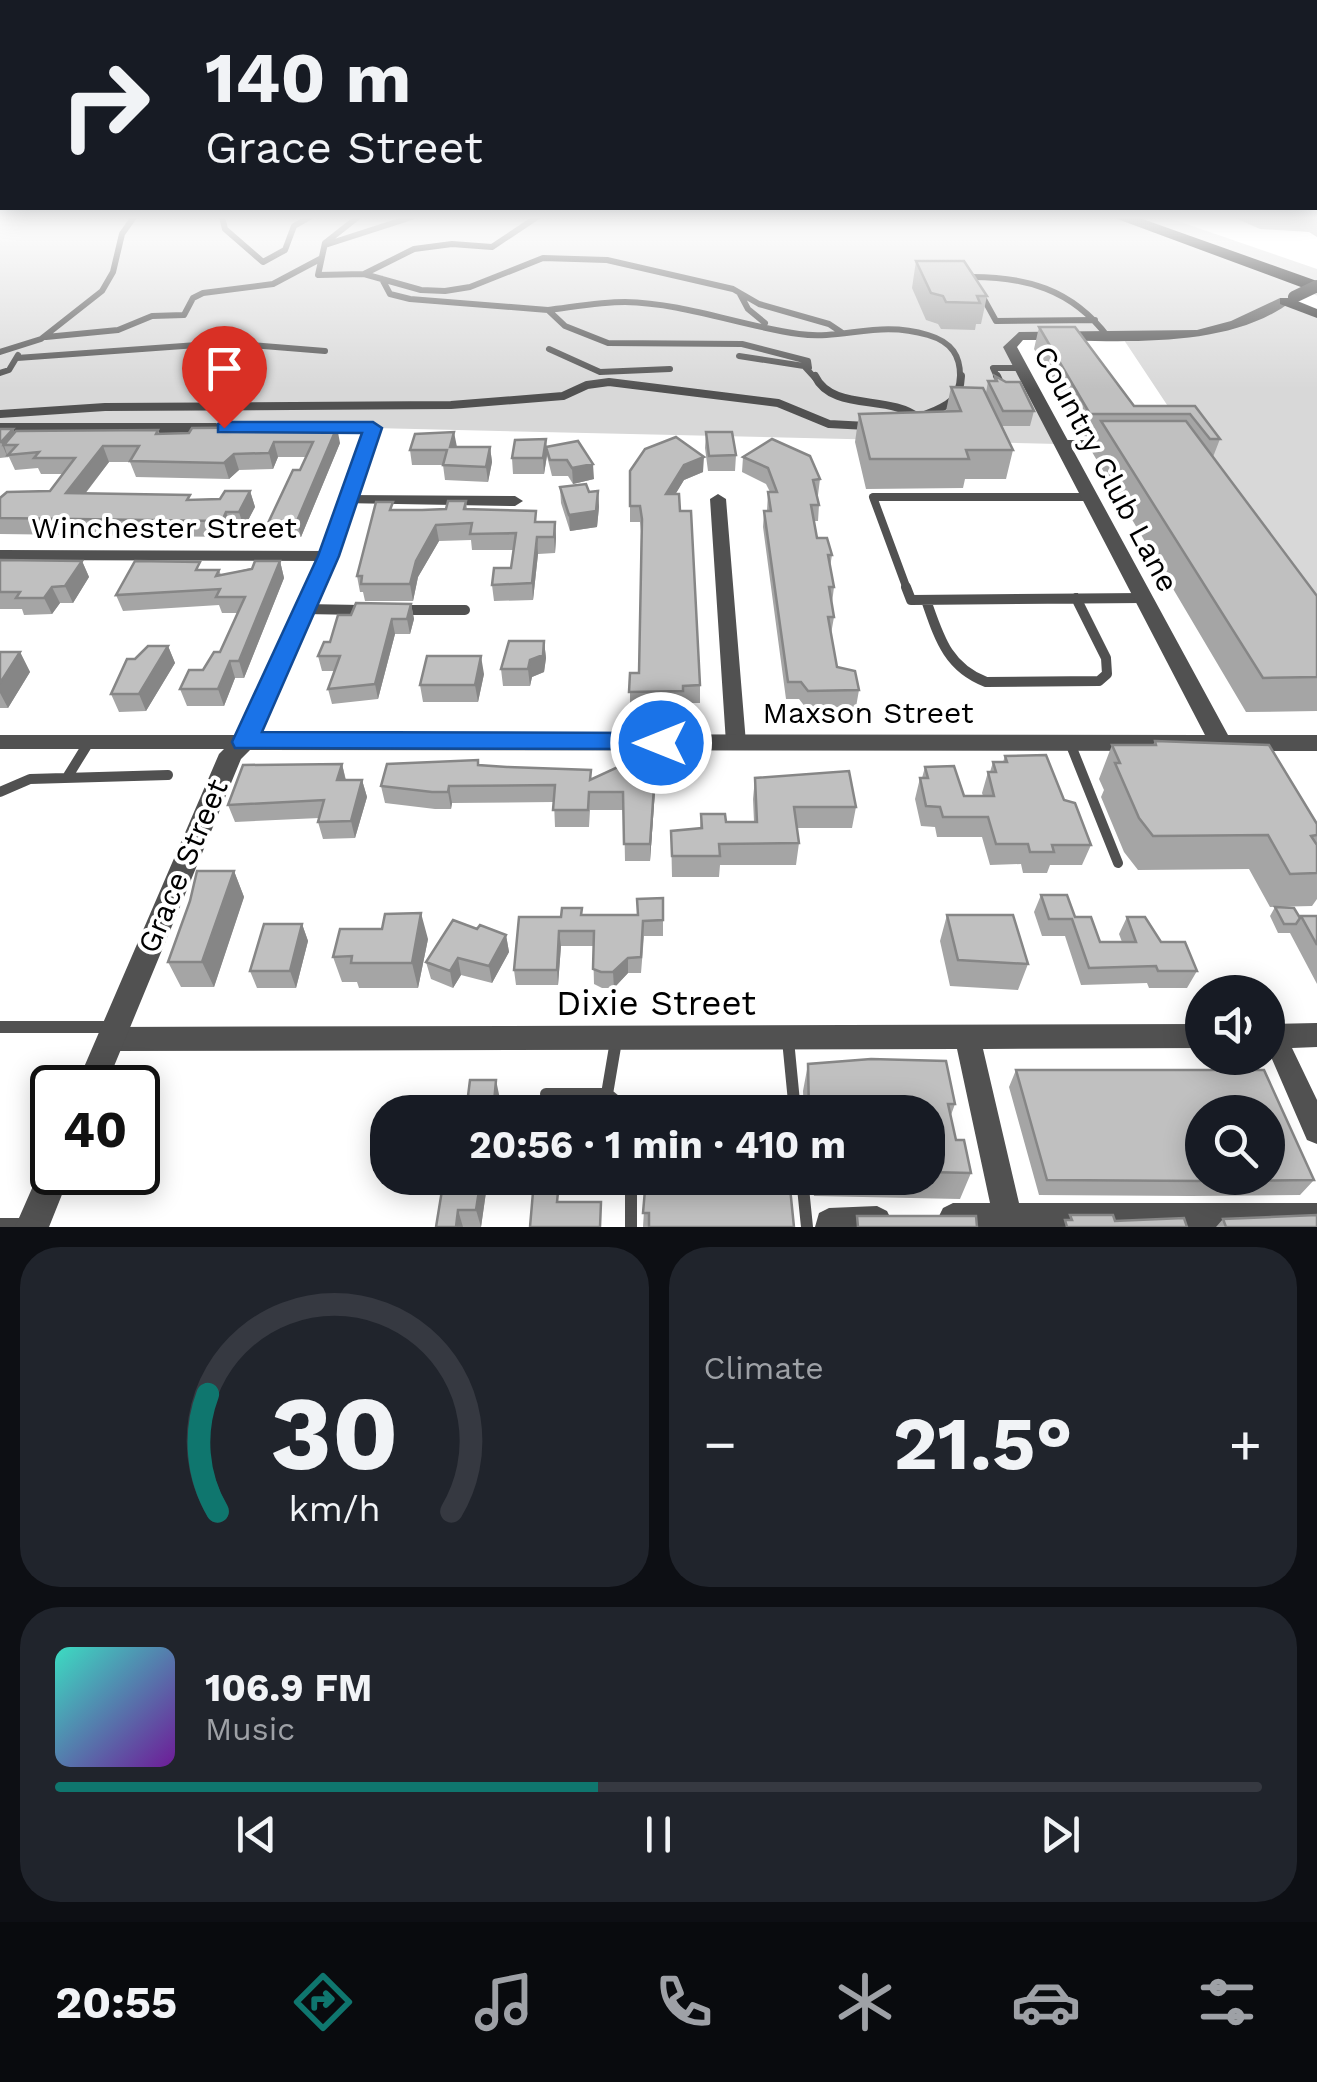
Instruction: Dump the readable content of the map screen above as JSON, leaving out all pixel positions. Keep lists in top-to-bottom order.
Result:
{
  "streets": {
    "main road": ["Country Club Lane"],
    "street": [
      "Winchester Street",
      "Maxson Street",
      "Grace Street",
      "Dixie Street"
    ]
  },
  "crossings": [
    ["Country Club Lane", "Maxson Street"],
    ["Winchester Street", "Grace Street"],
    ["Maxson Street", "Grace Street"],
    ["Grace Street", "Dixie Street"]
  ],
  "page": {
    "turn": ["140 m", "Grace Street"],
    "limit": "40",
    "trip": "20:56 · 1 min · 410 m",
    "tile": "Climate",
    "heat": ["−", "21.5°", "+"],
    "song": ["106.9 FM", "Music"],
    "tabs": "20:55",
    "gauge": ["30", "km/h"]
  }
}
